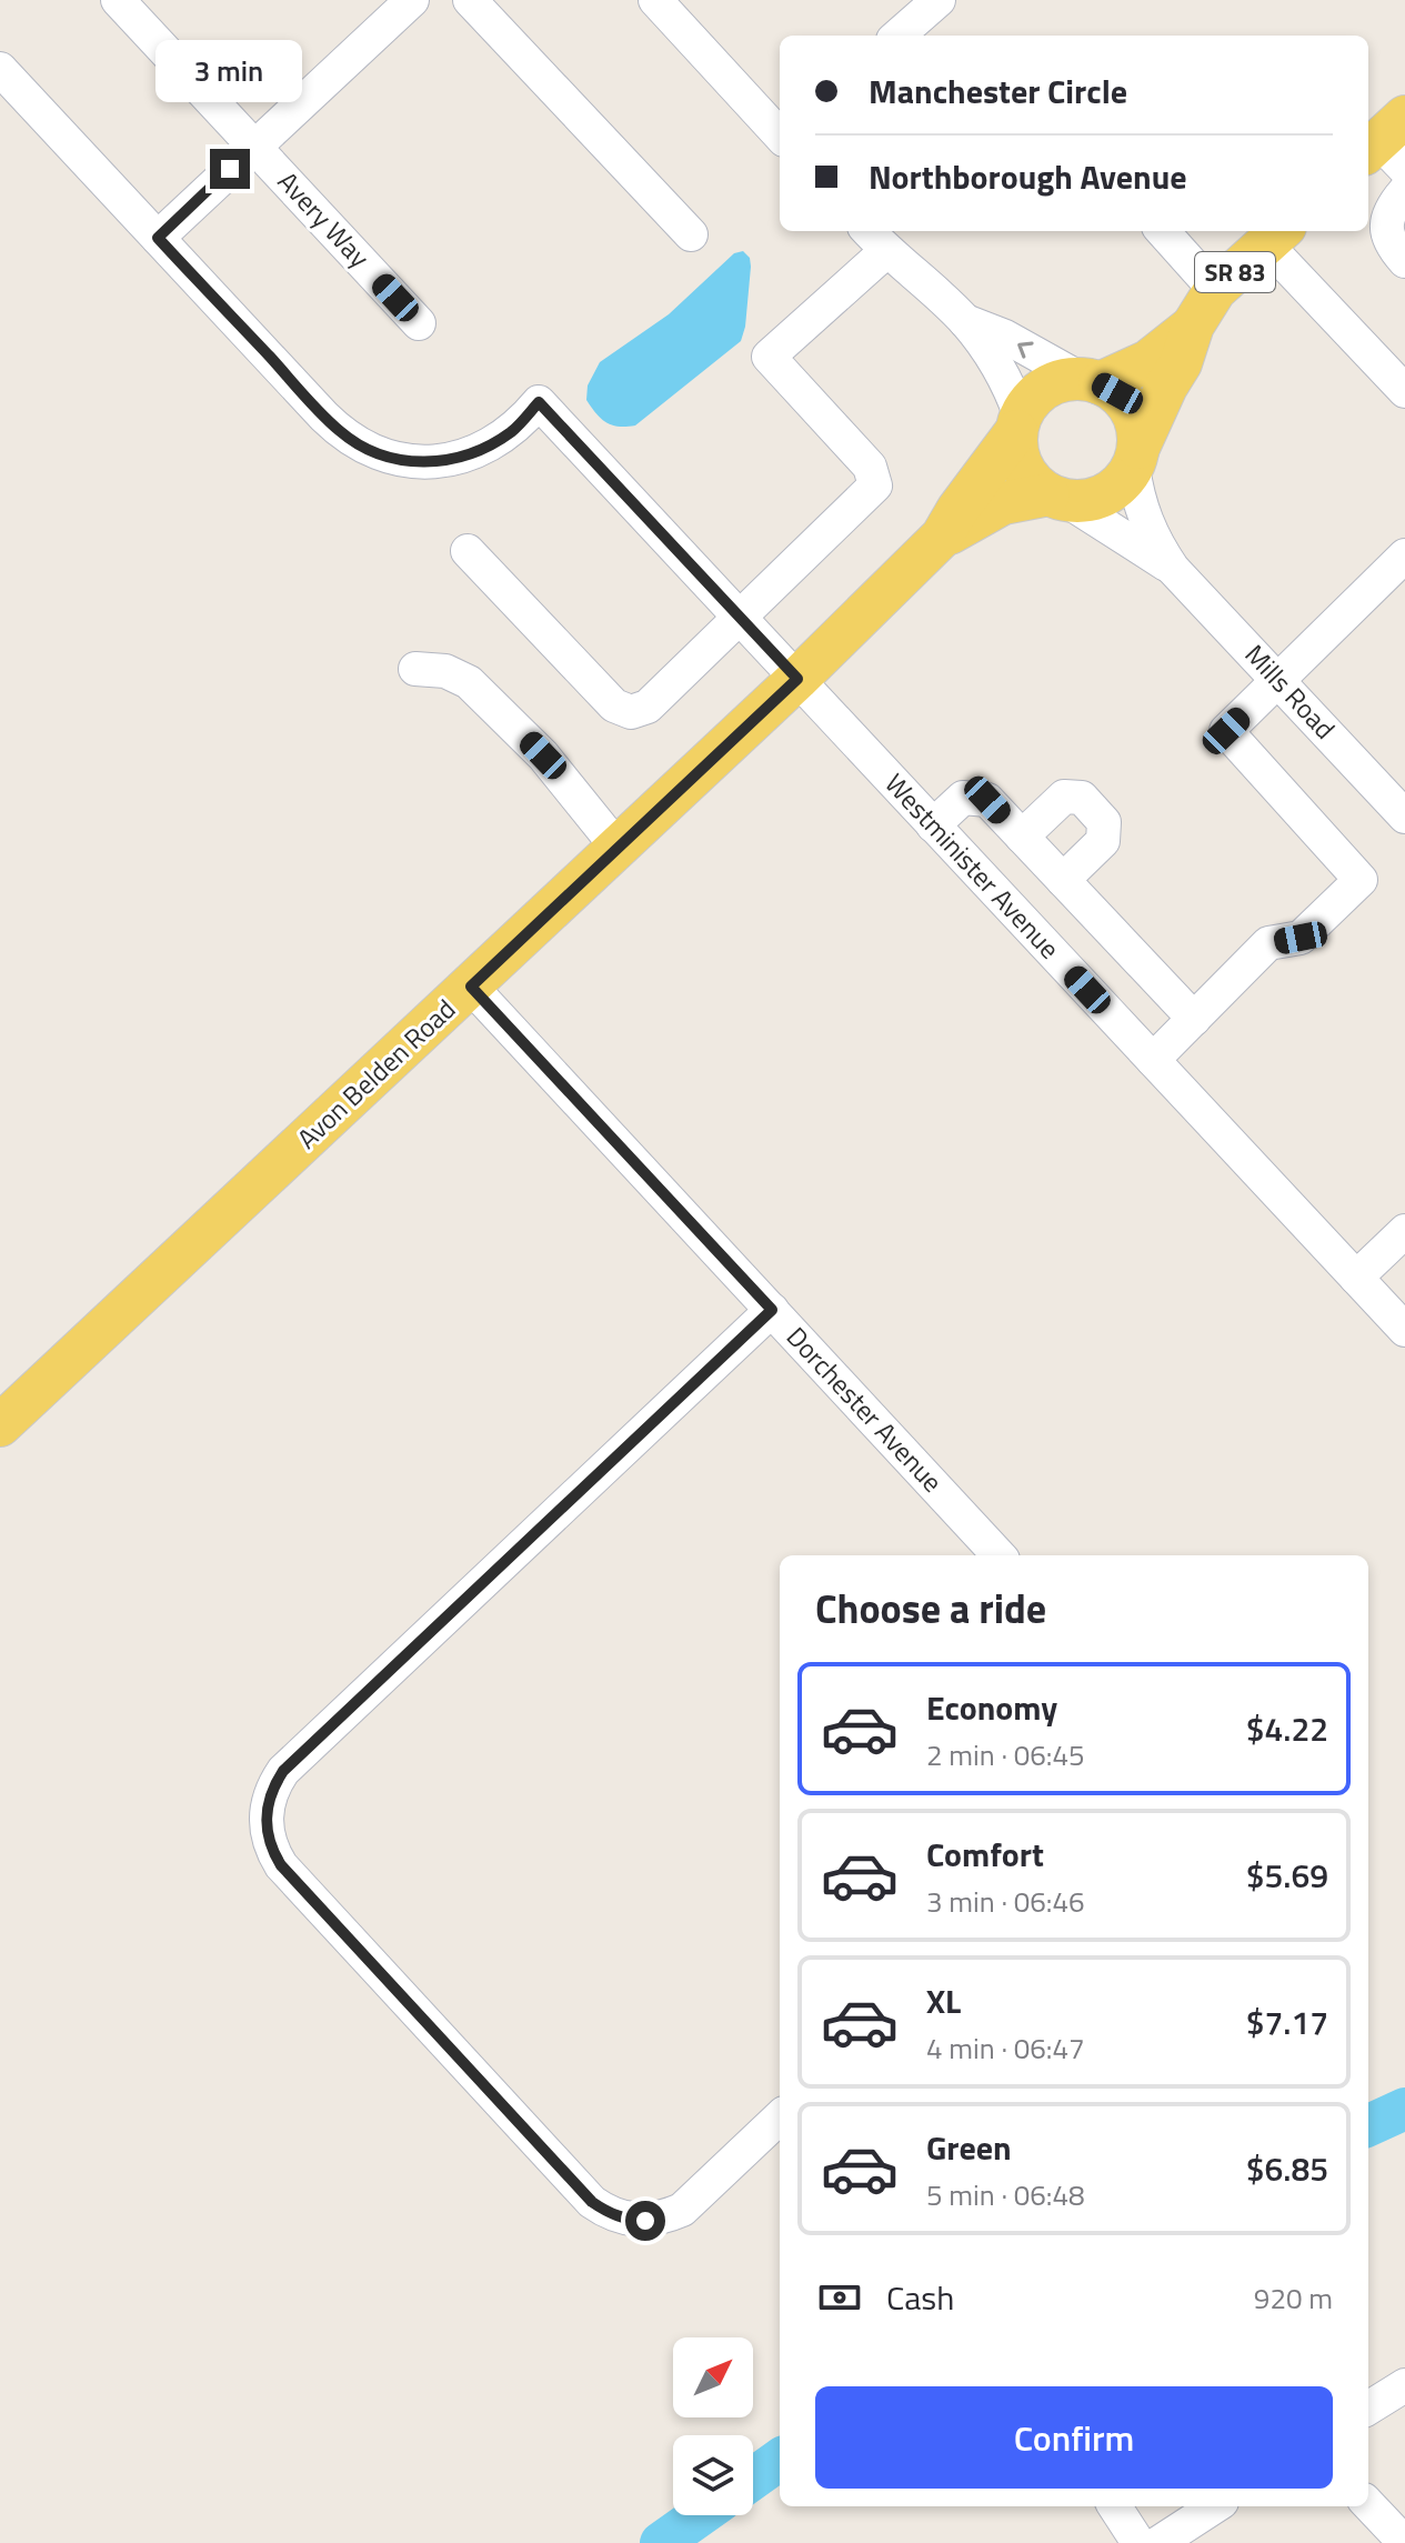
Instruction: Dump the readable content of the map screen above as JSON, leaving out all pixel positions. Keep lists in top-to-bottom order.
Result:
{
  "streets": {
    "main road": ["SR 83", "Avon Belden Road"],
    "street": [
      "Avery Way",
      "Mills Road",
      "Westminister Avenue",
      "Dorchester Avenue"
    ]
  },
  "crossings": [
    ["SR 83", "Mills Road"],
    ["SR 83", "Avon Belden Road"],
    ["Mills Road", "Avon Belden Road"],
    ["Westminister Avenue", "Avon Belden Road"],
    ["Avon Belden Road", "Dorchester Avenue"]
  ],
  "north": "top right",
  "page": {
    "banner": ["Manchester Circle", "Northborough Avenue"],
    "bubble": "3 min",
    "heading": "Choose a ride",
    "list": [
      {
        "name": "Economy",
        "note": "2 min · 06:45",
        "value": "$4.22"
      },
      {
        "name": "Comfort",
        "note": "3 min · 06:46",
        "value": "$5.69"
      },
      {
        "name": "XL",
        "note": "4 min · 06:47",
        "value": "$7.17"
      },
      {
        "name": "Green",
        "note": "5 min · 06:48",
        "value": "$6.85"
      }
    ],
    "pay": ["Cash", "920 m"],
    "buttons": "Confirm"
  }
}
